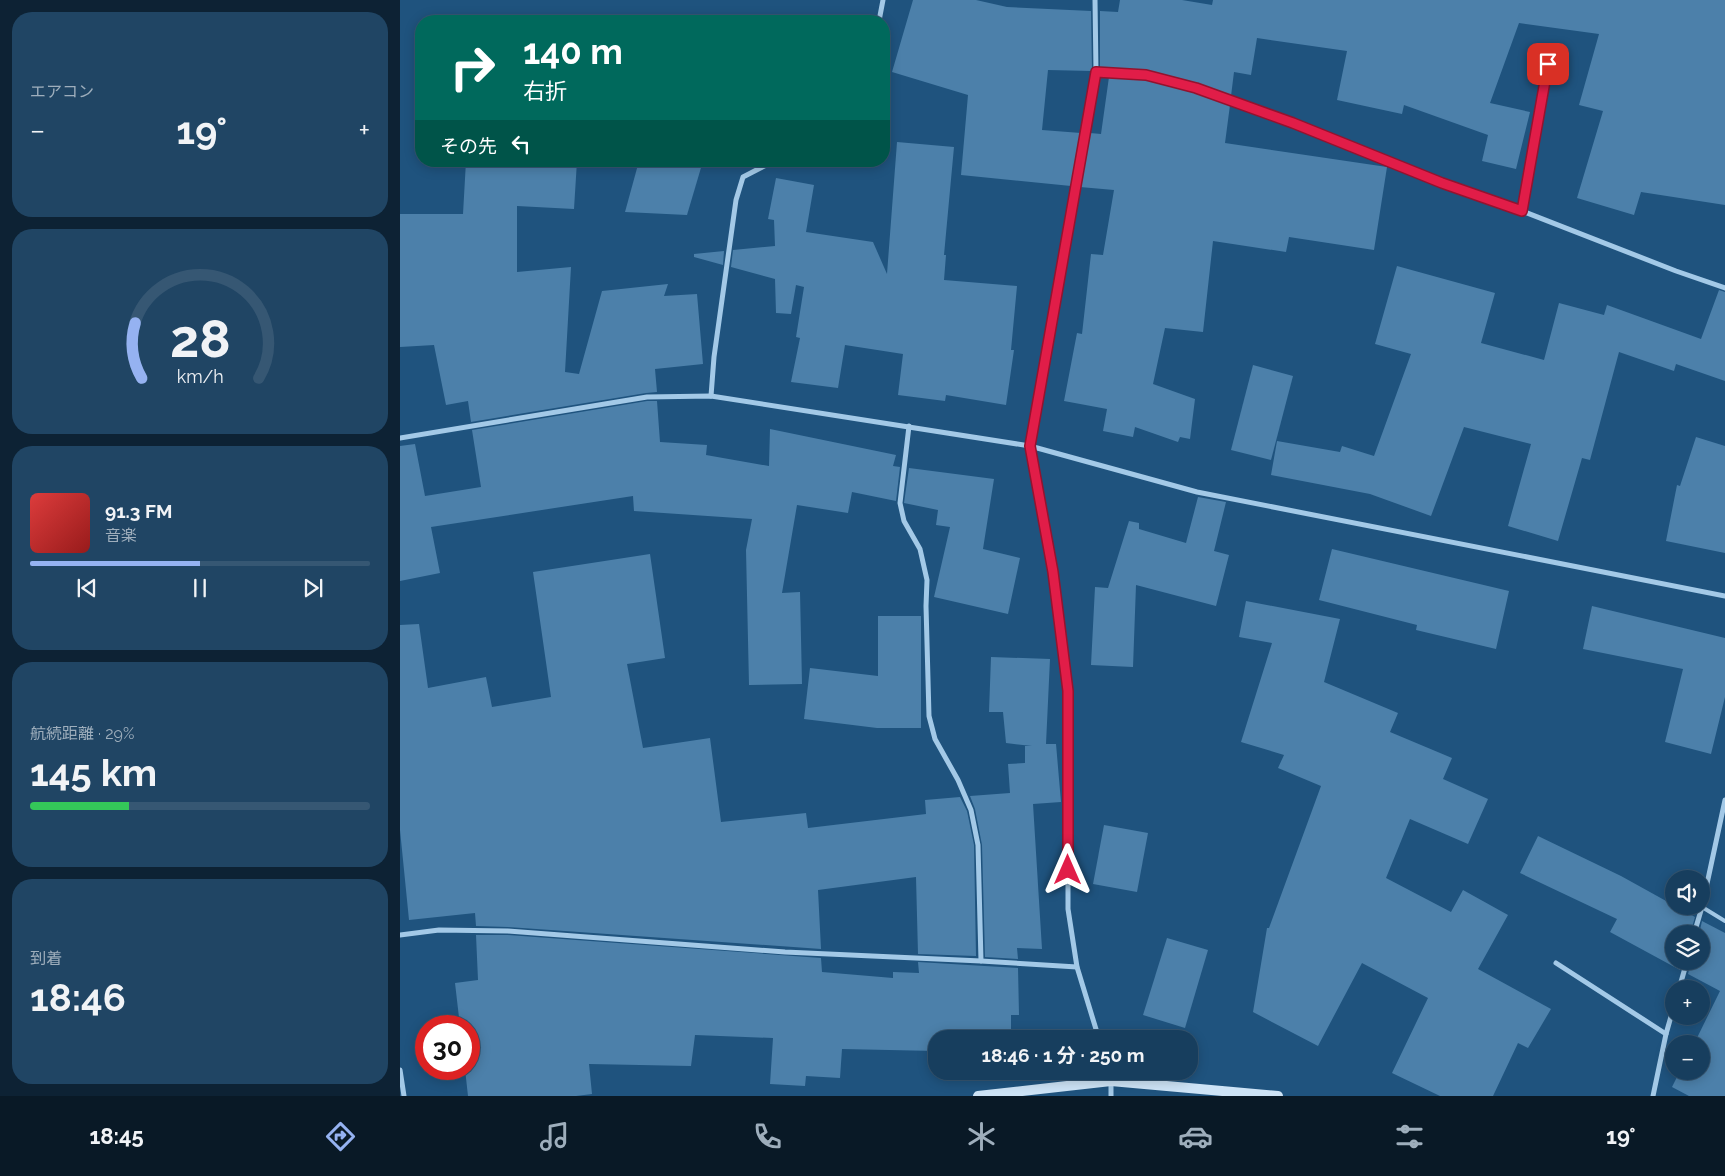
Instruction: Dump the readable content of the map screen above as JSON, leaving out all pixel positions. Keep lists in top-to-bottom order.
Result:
{
  "page": {
    "tile": [
      "エアコン",
      ["航続距離 · 29%", "145 km"],
      ["到着", "18:46"]
    ],
    "turn": ["140 m", "右折"],
    "heat": ["−", "19°", "+"],
    "then": "その先",
    "song": ["91.3 FM", "音楽"],
    "map_buttons": ["+", "−"],
    "limit": "30",
    "trip": "18:46 · 1 分 · 250 m",
    "tabs": ["18:45", "19°"],
    "gauge": ["28", "km/h"]
  }
}
